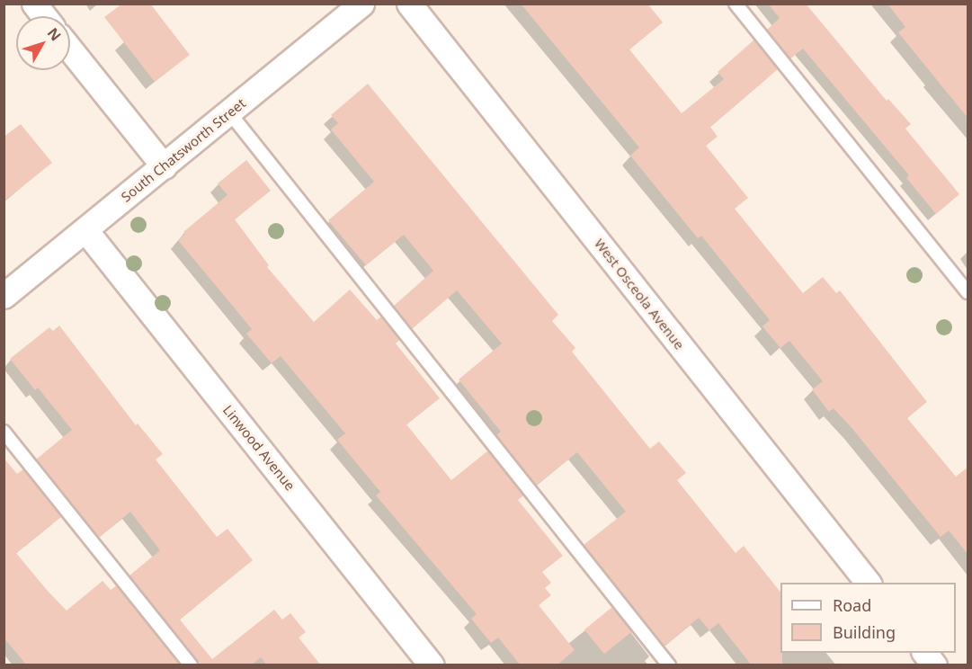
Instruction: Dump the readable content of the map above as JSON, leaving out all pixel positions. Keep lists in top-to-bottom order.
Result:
{
  "streets": {
    "street": ["South Chatsworth Street", "West Osceola Avenue", "Linwood Avenue"]
  },
  "crossings": [
    ["South Chatsworth Street", "Linwood Avenue"]
  ],
  "legend": ["Road", "Building"],
  "north": "top right"
}
